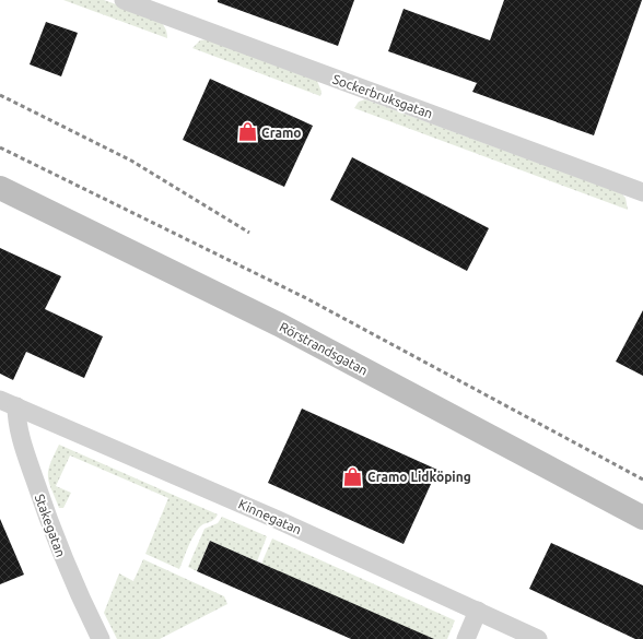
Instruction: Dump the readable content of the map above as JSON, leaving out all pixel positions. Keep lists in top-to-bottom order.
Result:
{
  "streets": {
    "main road": ["Rörstrandsgatan"],
    "street": ["Sockerbruksgatan", "Kinnegatan", "Stakegatan"]
  },
  "crossings": [
    ["Kinnegatan", "Stakegatan"]
  ],
  "places": {
    "shop": ["Cramo", "Cramo Lidköping"]
  }
}
